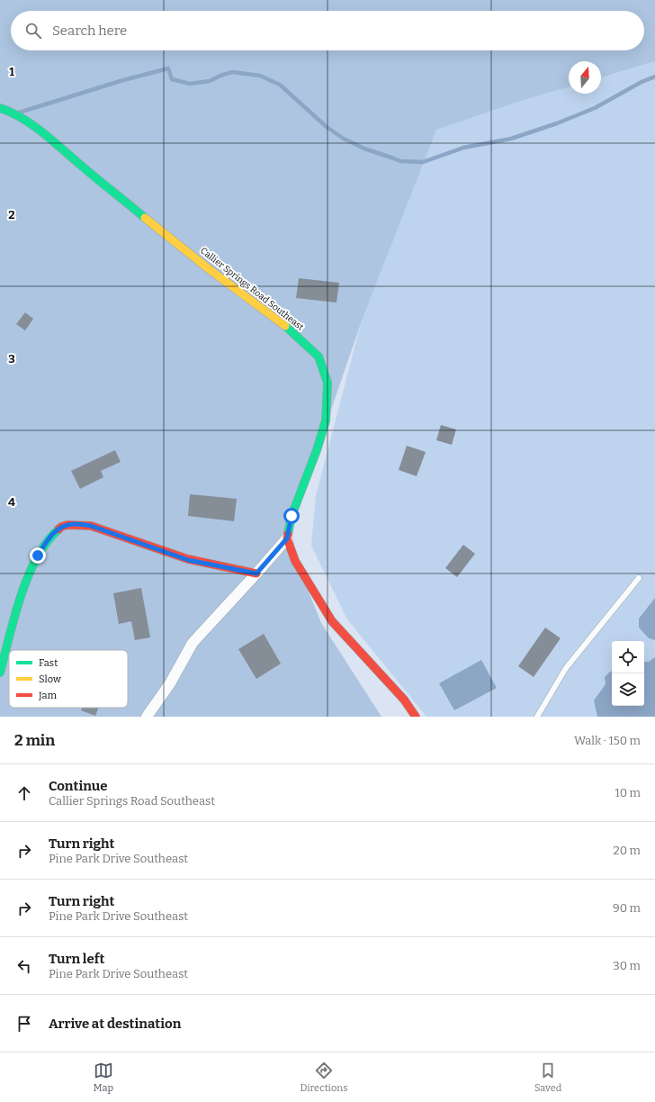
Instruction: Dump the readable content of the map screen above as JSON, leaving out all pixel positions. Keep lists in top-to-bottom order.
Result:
{
  "streets": {
    "street": ["Callier Springs Road Southeast"]
  },
  "legend": ["Fast", "Slow", "Jam"],
  "north": "top",
  "page": {
    "search": "Search here",
    "heading": ["2 min", "Walk · 150 m"],
    "list": [
      ["Continue", "Callier Springs Road Southeast", "10 m"],
      ["Turn right", "Pine Park Drive Southeast", "20 m"],
      ["Turn right", "Pine Park Drive Southeast", "90 m"],
      ["Turn left", "Pine Park Drive Southeast", "30 m"],
      "Arrive at destination"
    ],
    "nav": ["Map", "Directions", "Saved"]
  },
  "grid": {
    "rows": [
      "1",
      "2",
      "3",
      "4"
    ]
  }
}
